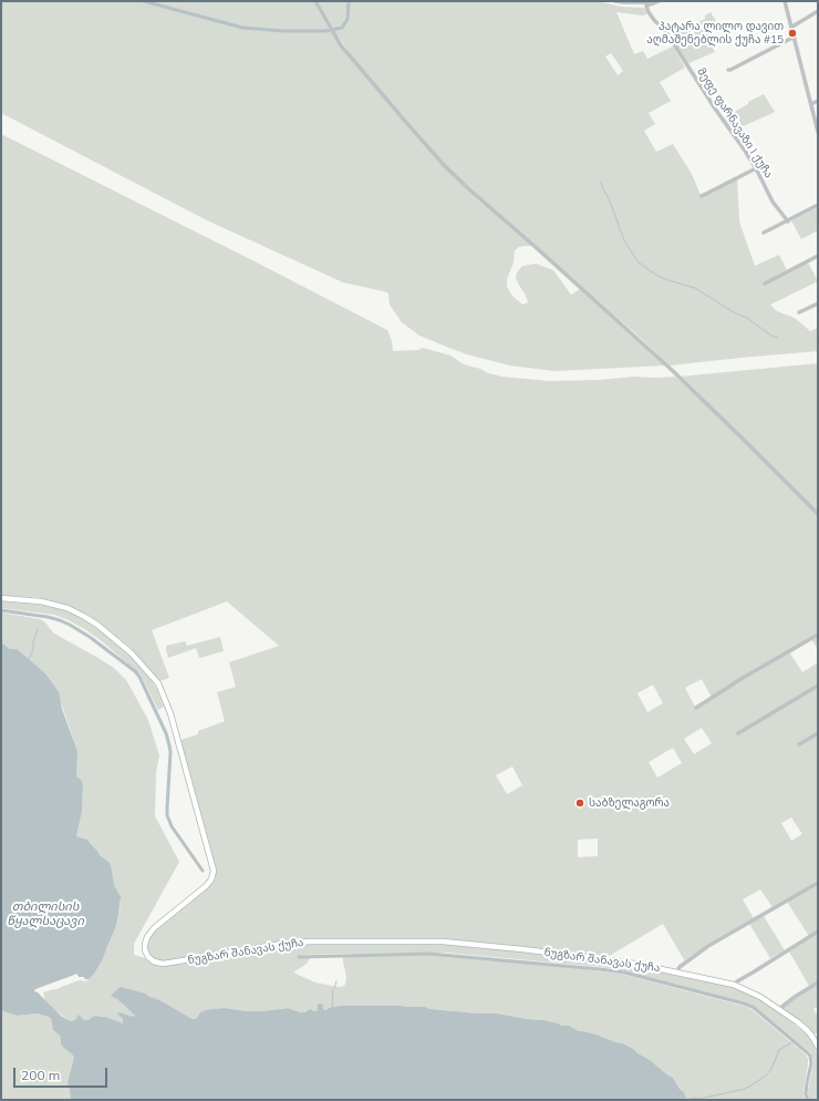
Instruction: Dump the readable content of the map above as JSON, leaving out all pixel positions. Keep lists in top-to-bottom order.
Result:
{
  "streets": {
    "main road": ["ნუგზარ შანავას ქუჩა"],
    "street": ["მეფე ფარნავაზი I ქუჩა"]
  },
  "water": ["თბილისის წყალსაცავი"],
  "places": ["პატარა ლილო დავით აღმაშენებლის ქუჩა #15", "საბზელაგორა"],
  "scale_bar": "200 m"
}
